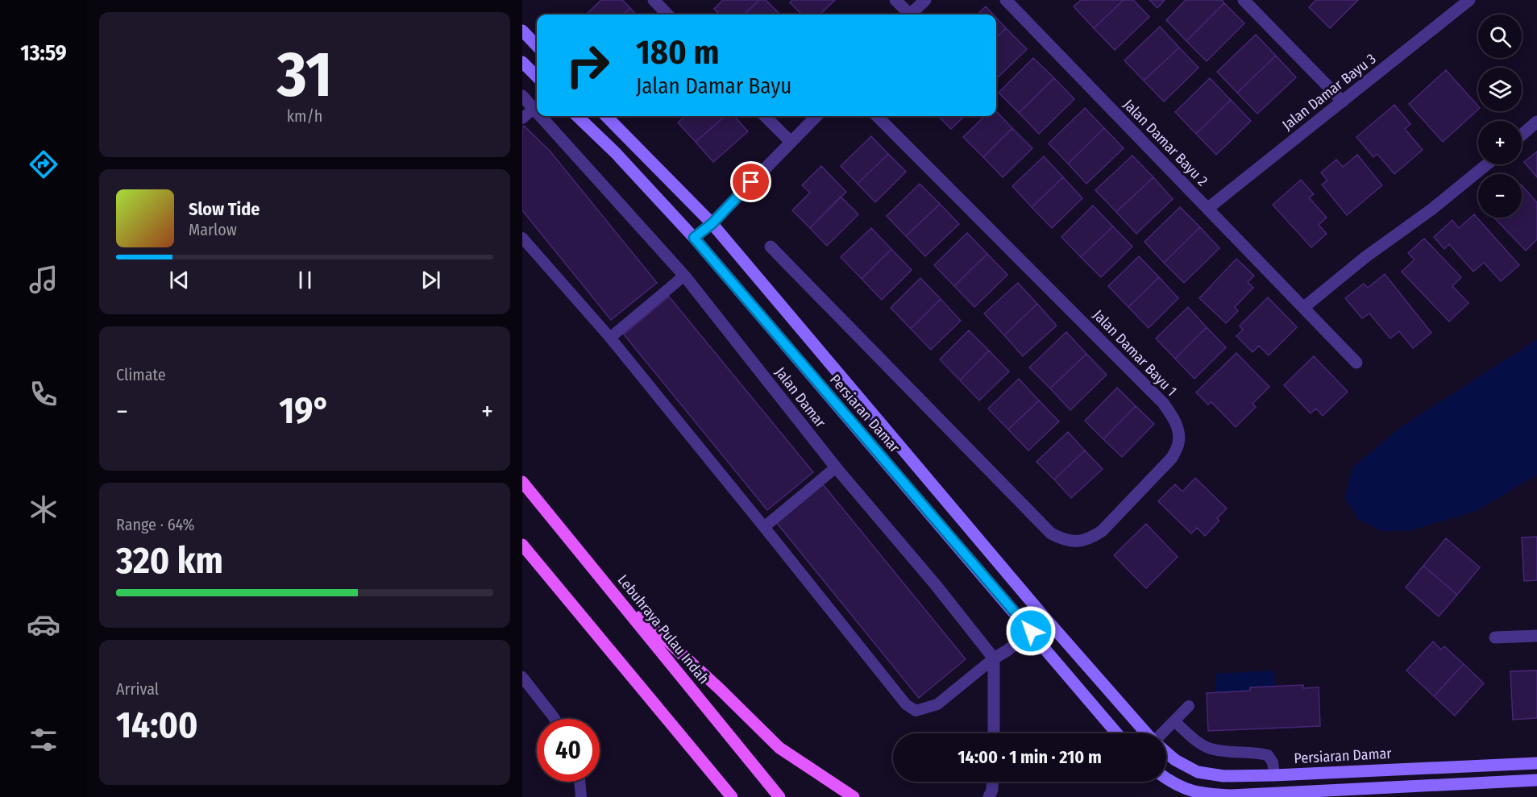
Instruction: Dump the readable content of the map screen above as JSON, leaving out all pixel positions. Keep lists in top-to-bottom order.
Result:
{
  "streets": {
    "main road": ["Lebuhraya Pulau Indah"],
    "street": [
      "Jalan Damar Bayu 3",
      "Jalan Damar Bayu 2",
      "Jalan Damar Bayu 1",
      "Jalan Damar",
      "Persiaran Damar"
    ]
  },
  "crossings": [
    ["Jalan Damar Bayu 3", "Jalan Damar Bayu 2"]
  ],
  "page": {
    "tabs": "13:59",
    "tile": [
      ["31", "km/h"],
      "Climate",
      ["Range · 64%", "320 km"],
      ["Arrival", "14:00"]
    ],
    "map_buttons": ["+", "−"],
    "turn": ["180 m", "Jalan Damar Bayu"],
    "song": ["Slow Tide", "Marlow"],
    "heat": ["−", "19°", "+"],
    "limit": "40",
    "trip": "14:00 · 1 min · 210 m"
  }
}
